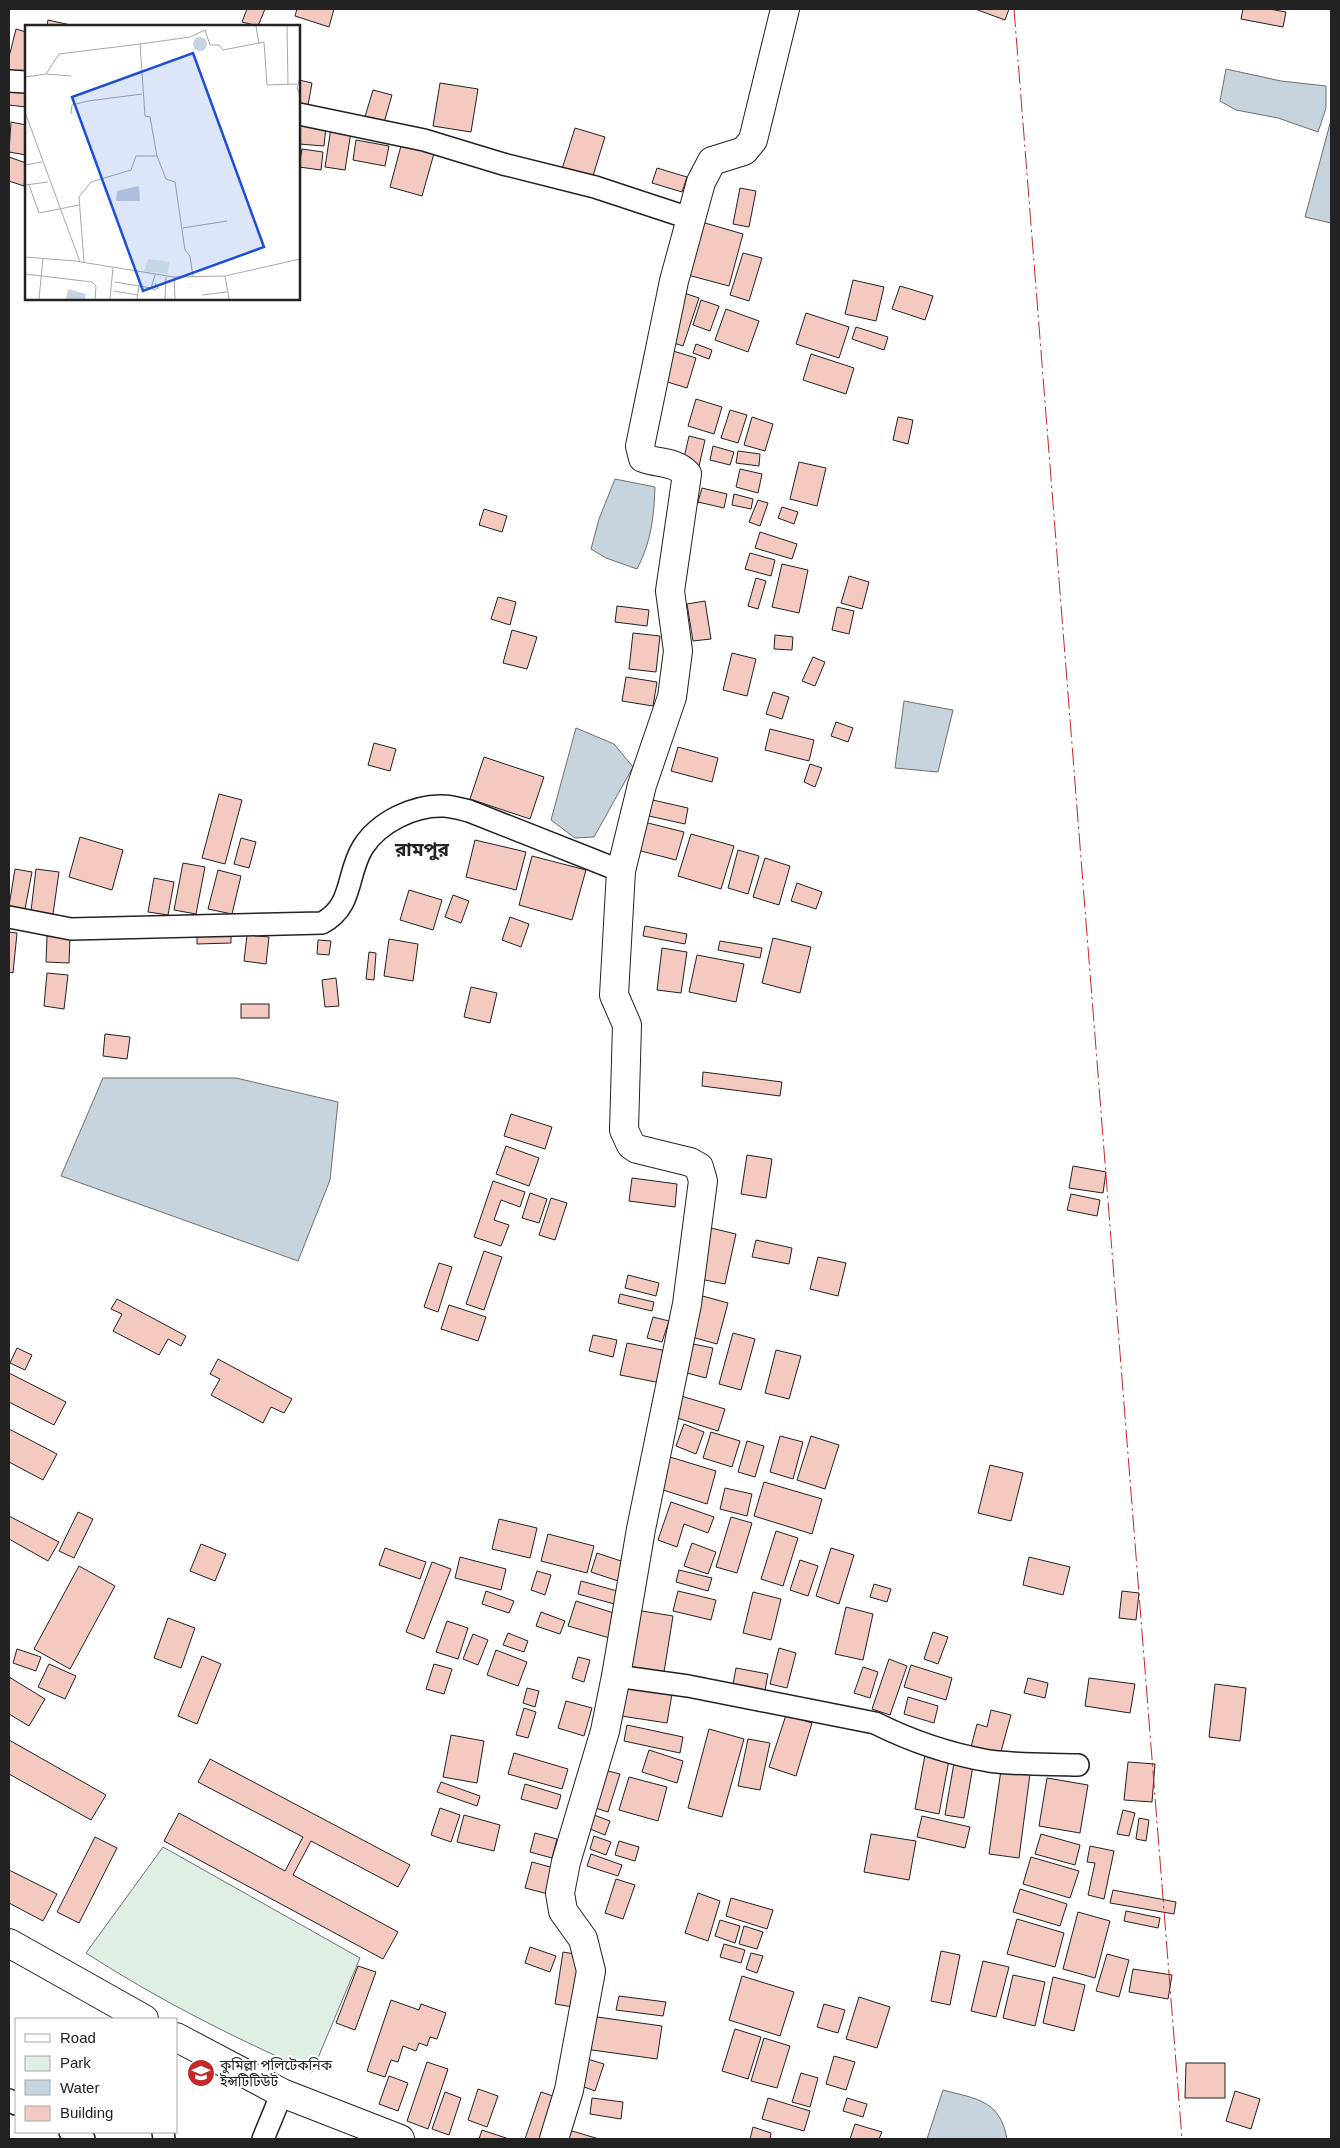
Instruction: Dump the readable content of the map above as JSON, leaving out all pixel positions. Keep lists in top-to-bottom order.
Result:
{
  "districts": ["রামপুর"],
  "places": {
    "school or university": ["কুমিল্লা পলিটেকনিক ইন্সটিটিউট"]
  },
  "legend": [
    "Road",
    "Park",
    "Water",
    "Building"
  ]
}
